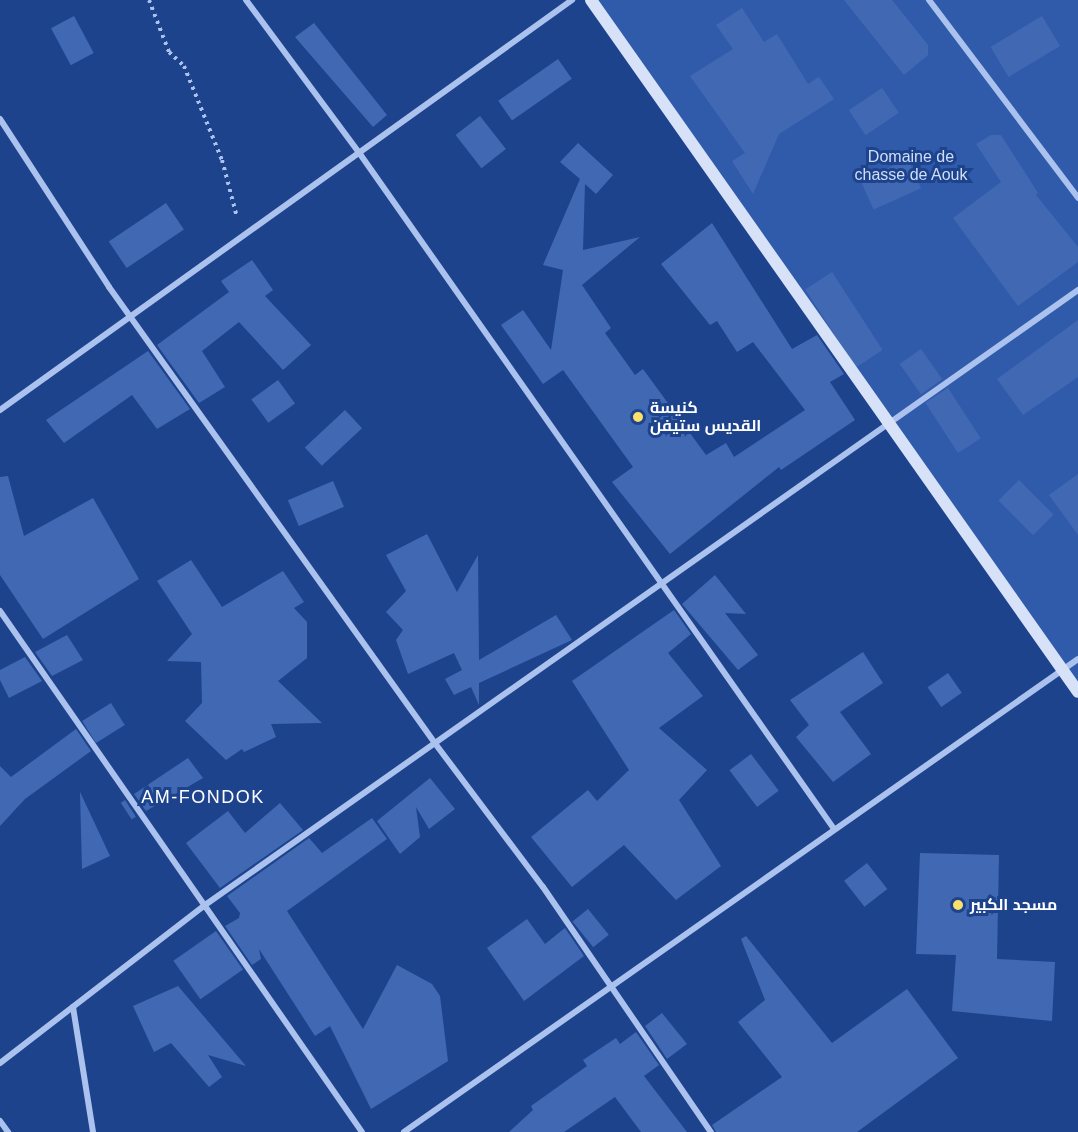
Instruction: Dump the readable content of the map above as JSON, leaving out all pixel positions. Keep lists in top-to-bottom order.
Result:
{
  "districts": ["AM-FONDOK"],
  "parks": ["Domaine de chasse de Aouk"],
  "places": ["كنيسة القديس ستيفن", "مسجد الكبير"]
}
